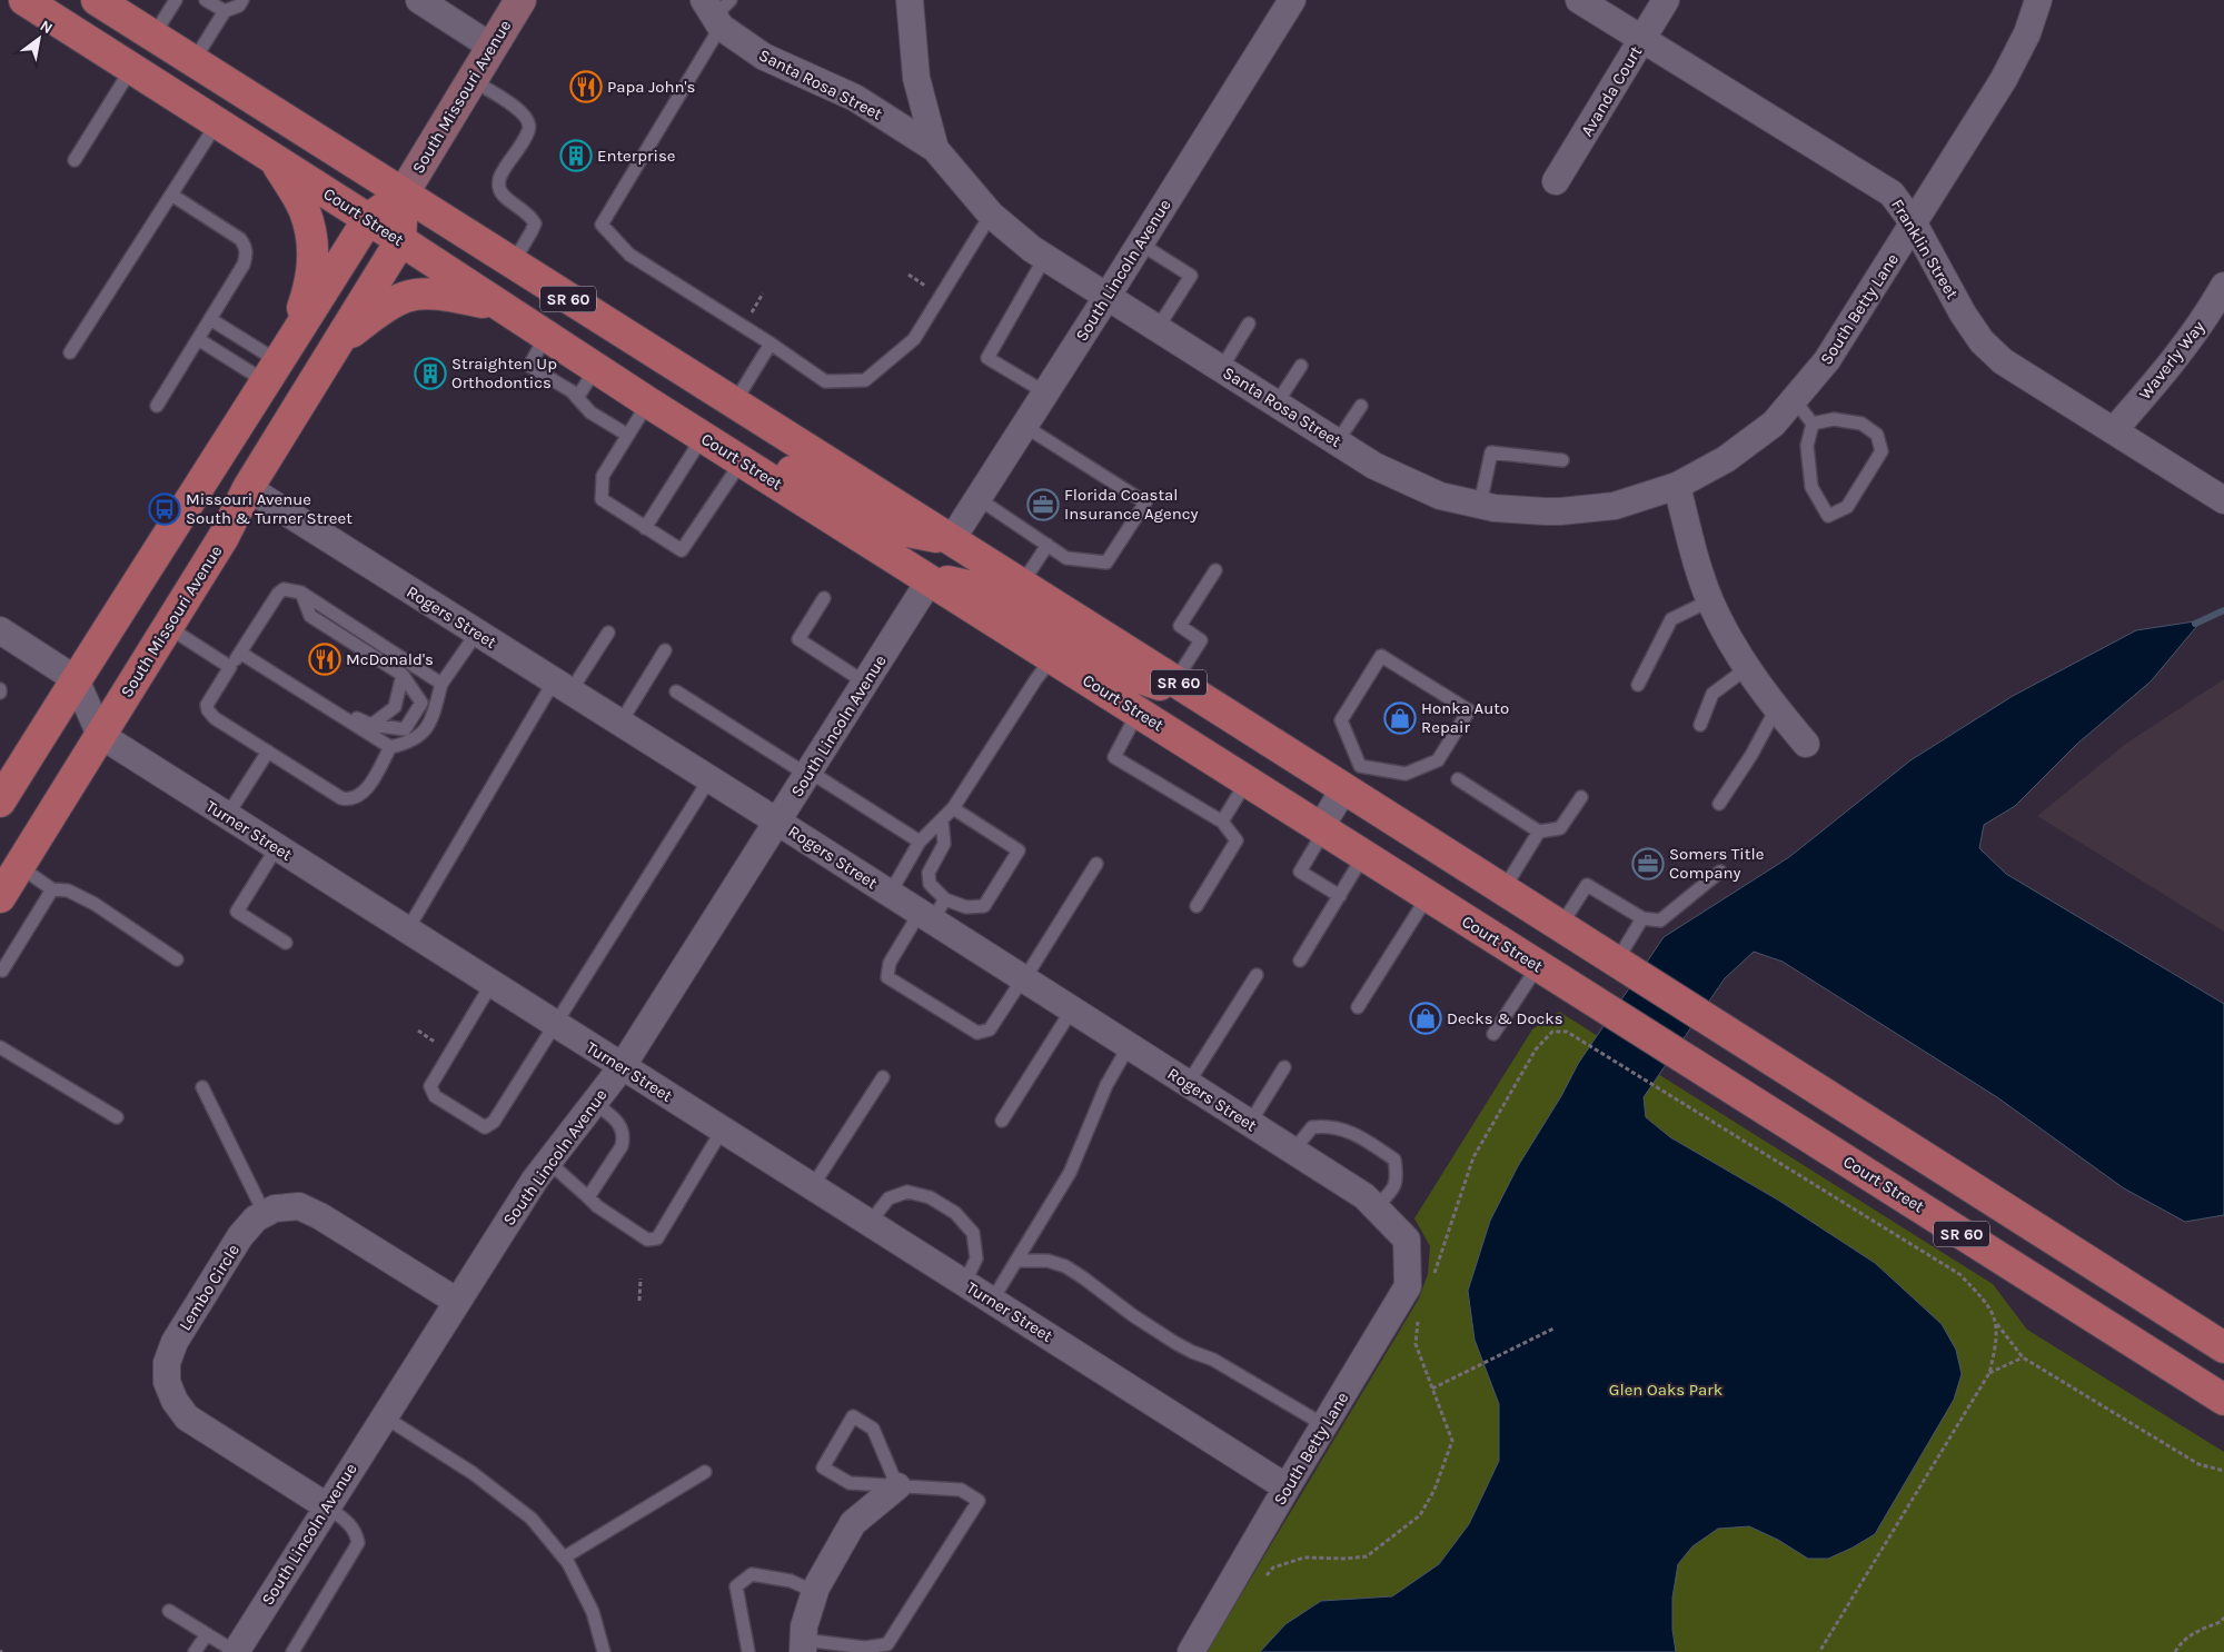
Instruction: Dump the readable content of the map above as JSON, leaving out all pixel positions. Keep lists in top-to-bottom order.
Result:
{
  "streets": {
    "main road": ["South Missouri Avenue", "Court Street", "SR 60"],
    "street": [
      "Santa Rosa Street",
      "Avanda Court",
      "Franklin Street",
      "South Lincoln Avenue",
      "South Betty Lane",
      "Waverly Way",
      "Rogers Street",
      "Turner Street",
      "Lembo Circle"
    ]
  },
  "crossings": [
    ["Santa Rosa Street", "South Lincoln Avenue"],
    ["Santa Rosa Street", "South Betty Lane"],
    ["Avanda Court", "Franklin Street"],
    ["South Missouri Avenue", "Court Street"],
    ["South Missouri Avenue", "SR 60"],
    ["South Missouri Avenue", "Rogers Street"],
    ["South Missouri Avenue", "Turner Street"],
    ["Court Street", "South Lincoln Avenue"],
    ["Franklin Street", "South Betty Lane"],
    ["Franklin Street", "Waverly Way"],
    ["South Lincoln Avenue", "SR 60"],
    ["South Lincoln Avenue", "Rogers Street"],
    ["South Lincoln Avenue", "Turner Street"],
    ["South Lincoln Avenue", "Lembo Circle"],
    ["South Betty Lane", "Rogers Street"],
    ["South Betty Lane", "Turner Street"]
  ],
  "parks": ["Glen Oaks Park"],
  "places": {
    "restaurant": ["Papa John's", "McDonald's"],
    "building": ["Enterprise", "Straighten Up Orthodontics"],
    "office": ["Florida Coastal Insurance Agency", "Somers Title Company"],
    "bus stop": ["Missouri Avenue South & Turner Street"],
    "shop": ["Honka Auto Repair", "Decks & Docks"]
  },
  "north": "top right"
}
